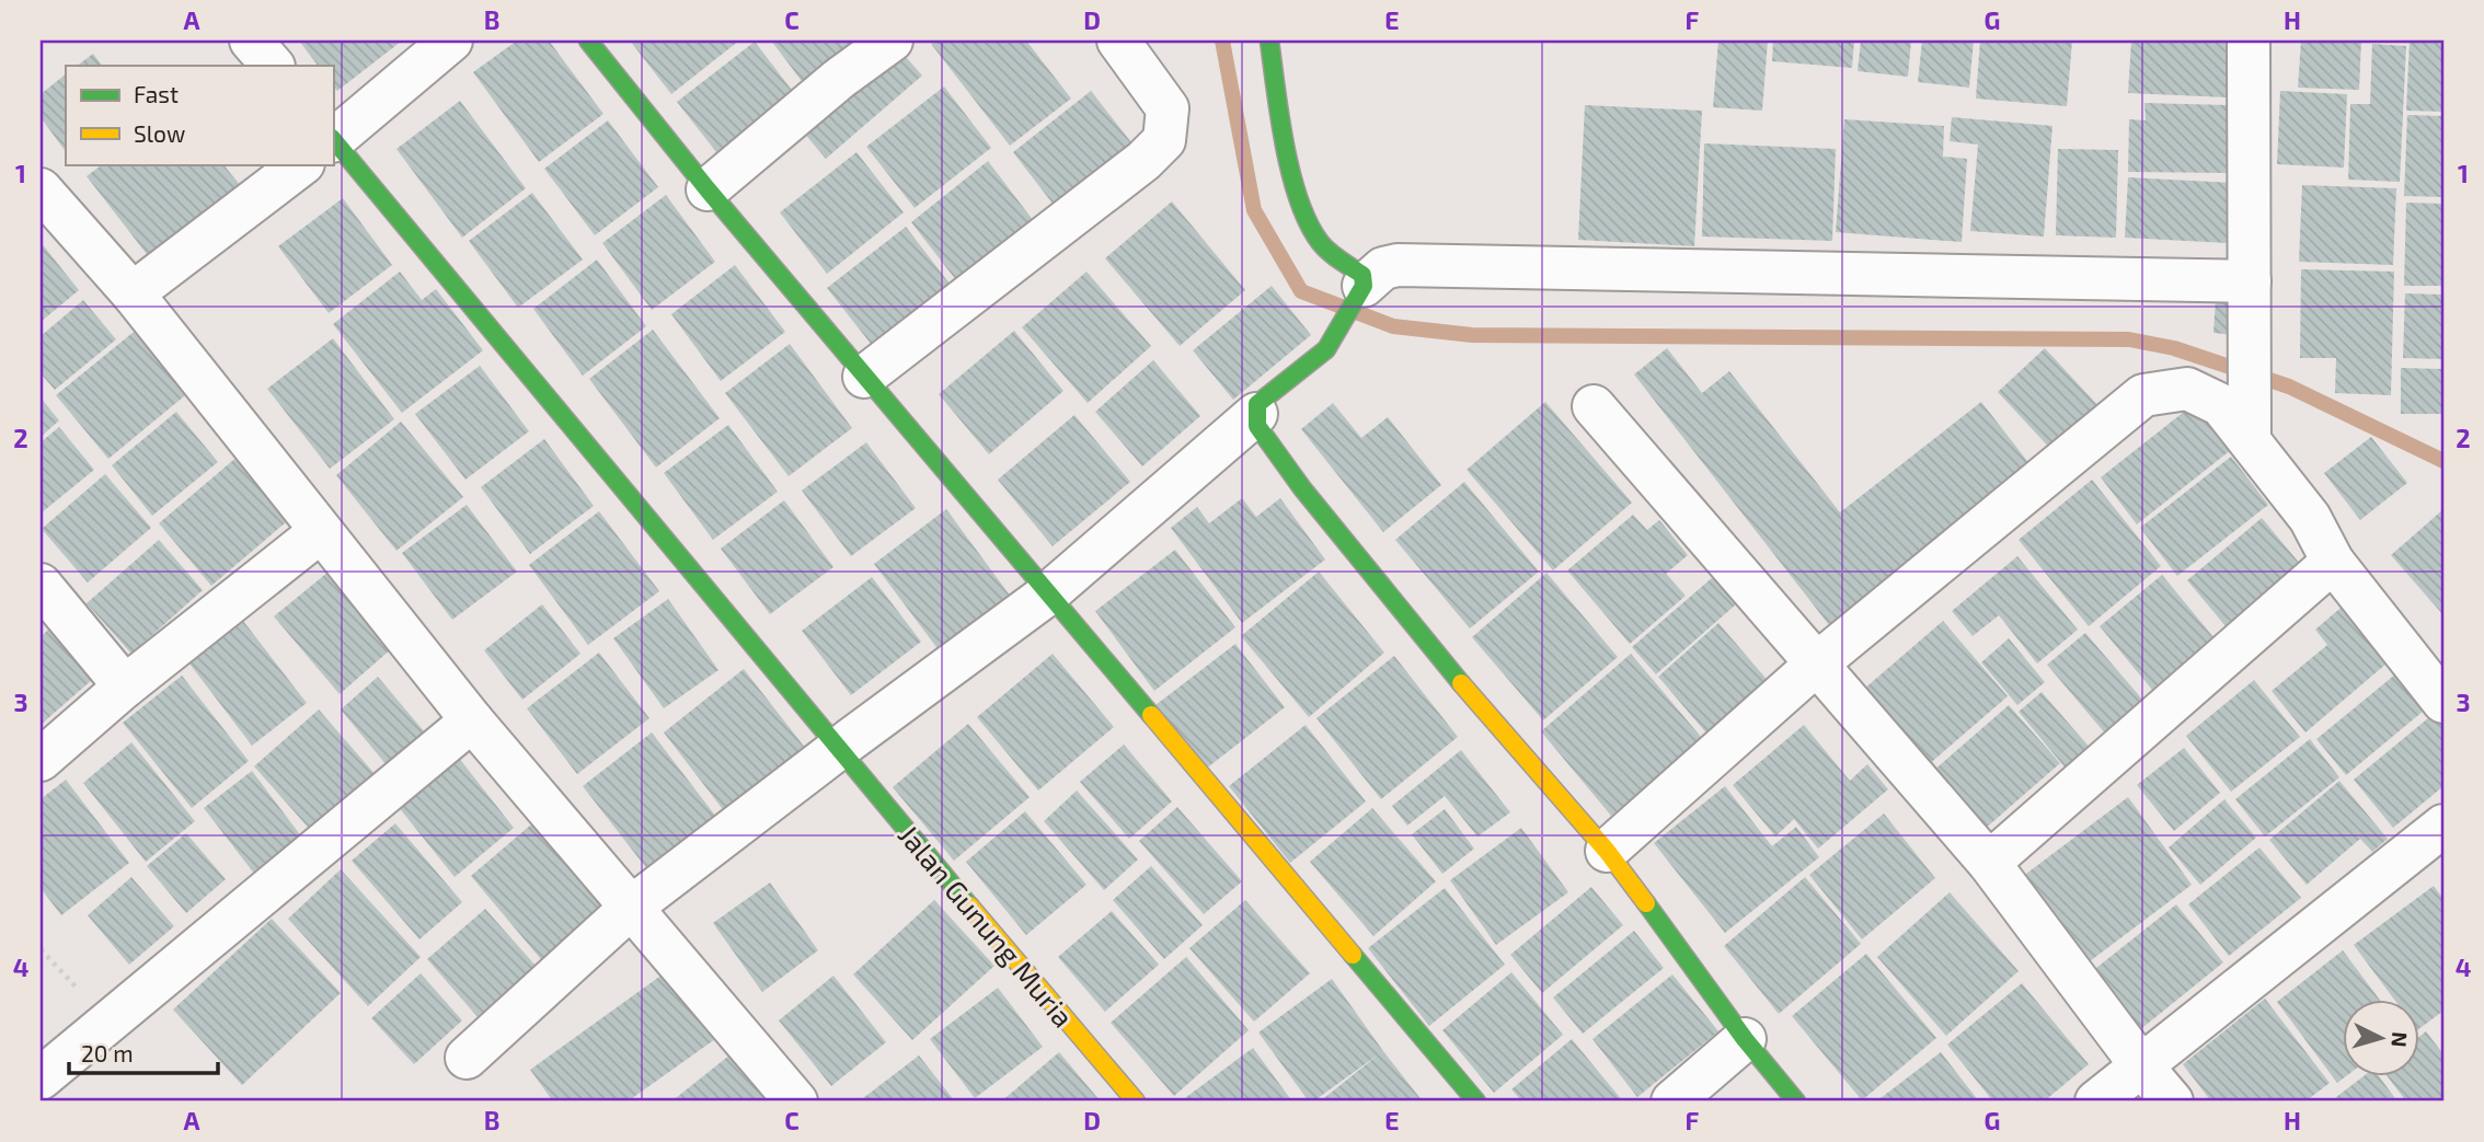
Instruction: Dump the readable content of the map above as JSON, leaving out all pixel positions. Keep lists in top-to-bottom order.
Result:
{
  "streets": {
    "street": ["Jalan Gunung Muria"]
  },
  "legend": ["Fast", "Slow"],
  "scale_bar": "20 m",
  "north": "right",
  "grid": {
    "columns": [
      "A",
      "B",
      "C",
      "D",
      "E",
      "F",
      "G",
      "H"
    ],
    "rows": [
      "1",
      "2",
      "3",
      "4"
    ]
  }
}
